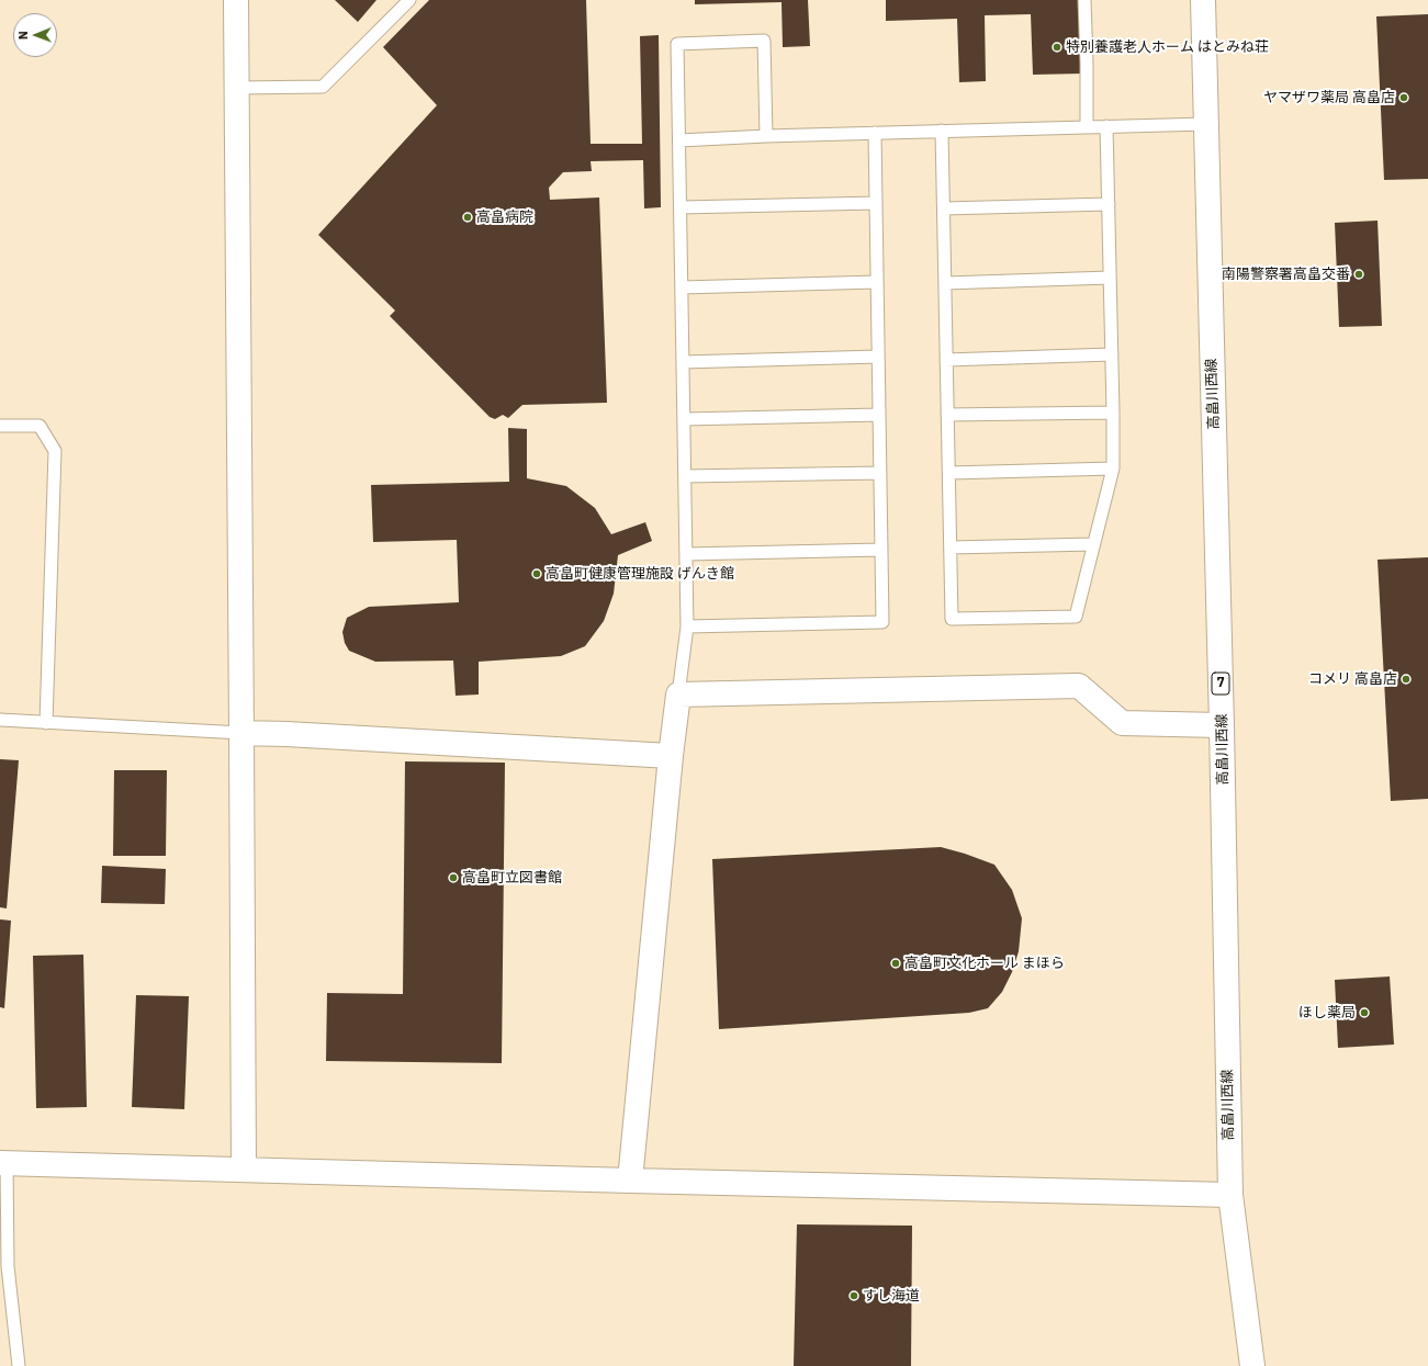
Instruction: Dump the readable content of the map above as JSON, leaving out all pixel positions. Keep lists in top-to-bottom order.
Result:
{
  "streets": {
    "street": ["高畠川西線", "7"]
  },
  "places": [
    "特別養護老人ホーム はとみね荘",
    "ヤマザワ薬局 高畠店",
    "高畠病院",
    "南陽警察署高畠交番",
    "高畠町健康管理施設 げんき館",
    "コメリ 高畠店",
    "高畠町立図書館",
    "高畠町文化ホール まほら",
    "ほし薬局",
    "すし海道"
  ],
  "north": "left"
}
